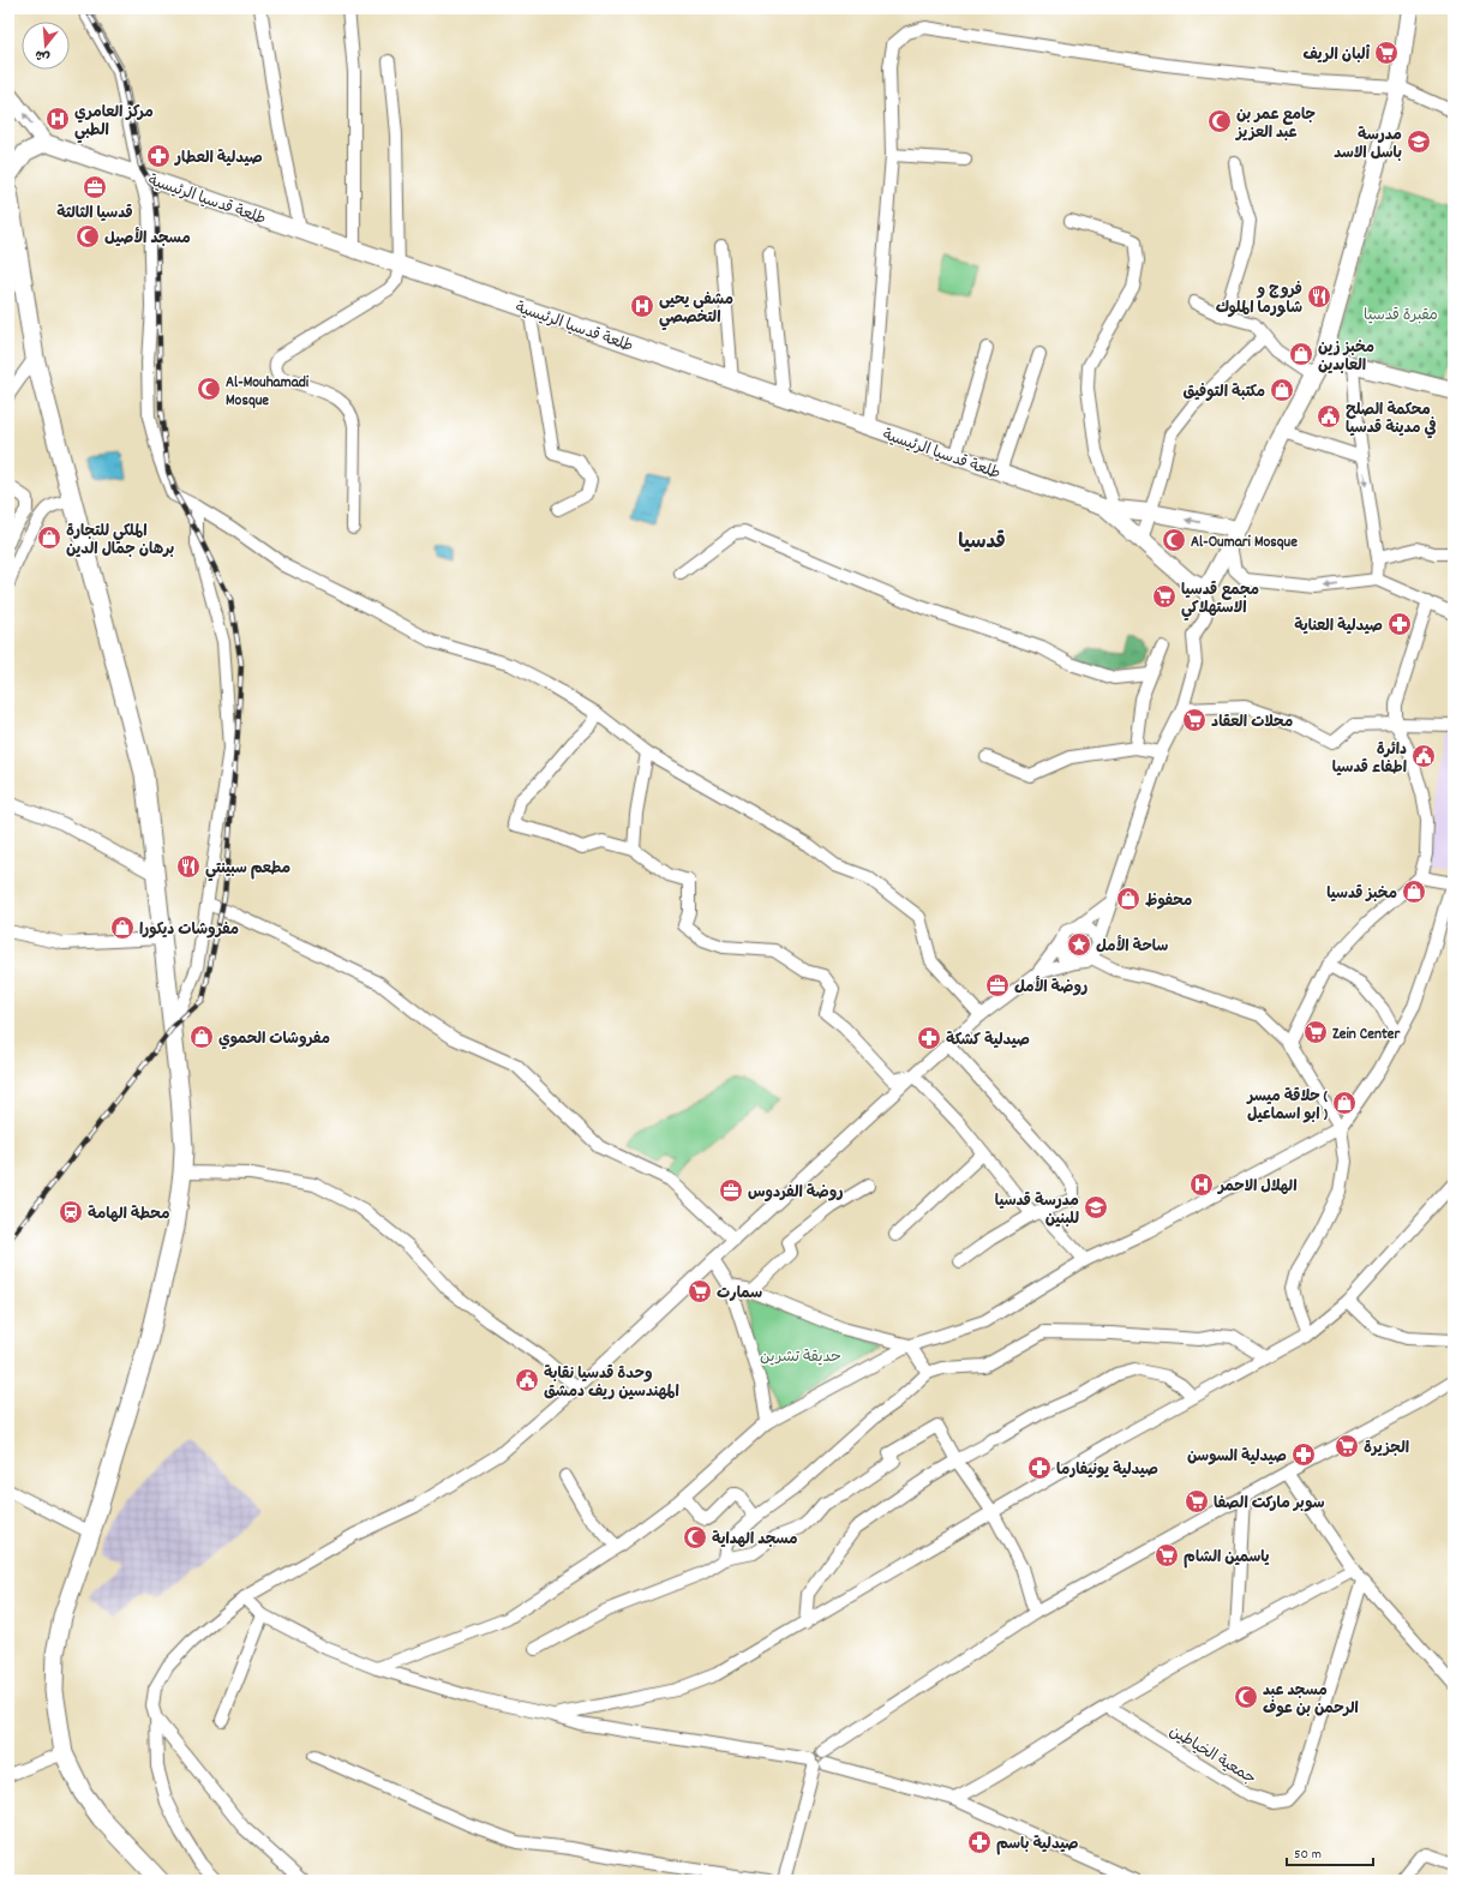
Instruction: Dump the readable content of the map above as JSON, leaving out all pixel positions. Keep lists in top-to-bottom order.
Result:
{
  "streets": {
    "main road": ["طلعة قدسيا الرئيسية"],
    "street": ["جمعية الخياطين"]
  },
  "districts": ["قدسيا"],
  "parks": ["مقبرة قدسيا", "حديقة تشرين"],
  "places": {
    "supermarket": [
      "ألبان الريف",
      "مجمع قدسيا الاستهلاكي",
      "محلات العقاد",
      "Zein Center",
      "سمارت",
      "الجزيرة",
      "سوبر ماركت الصفا",
      "ياسمين الشام"
    ],
    "hospital": ["مركز العامري الطبي", "مشفى يحيى التخصصي", "الهلال الاحمر"],
    "mosque": [
      "جامع عمر بن عبد العزيز",
      "مسجد الأصيل",
      "Al-Mouhamadi Mosque",
      "Al-Oumari Mosque",
      "مسجد الهداية",
      "مسجد عبد الرحمن بن عوف"
    ],
    "school or university": ["مدرسة باسل الاسد", "مدرسة قدسيا للبنين"],
    "pharmacy": [
      "صيدلية العطار",
      "صيدلية العناية",
      "صيدلية كشكة",
      "صيدلية السوسن",
      "صيدلية يونيفارما",
      "صيدلية باسم"
    ],
    "office": ["قدسيا الثالثة", "روضة الأمل", "روضة الفردوس"],
    "restaurant": ["فروج و شاورما الملوك", "مطعم سبينتي"],
    "shop": [
      "مخبز زين العابدين",
      "مكتبة التوفيق",
      "الملكي للتجارة برهان جمال الدين",
      "مخبز قدسيا",
      "محفوظ",
      "مفروشات ديكورا",
      "مفروشات الحموي",
      "حلاقة ميسر ( ابو اسماعيل )"
    ],
    "public building": ["محكمة الصلح في مدينة قدسيا", "دائرة اطفاء قدسيا", "وحدة قدسيا نقابة المهندسين ريف دمشق"],
    "place": ["ساحة الأمل"],
    "station": ["محطة الهامة"]
  },
  "scale_bar": "50 m",
  "north": "bottom"
}
